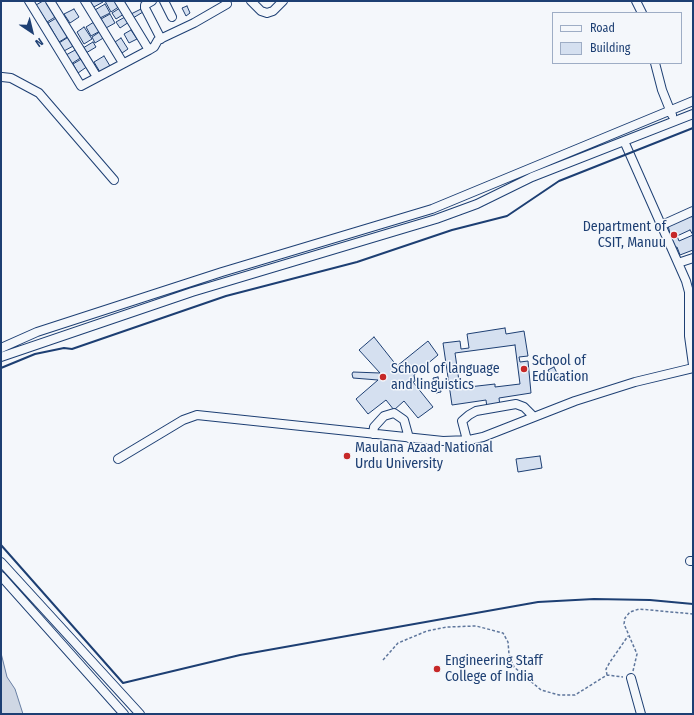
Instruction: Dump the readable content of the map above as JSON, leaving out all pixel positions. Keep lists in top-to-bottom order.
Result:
{
  "places": [
    "Department of CSIT, Manuu",
    "School of Education",
    "School of language and linguistics",
    "Maulana Azaad National Urdu University",
    "Engineering Staff College of India"
  ],
  "legend": ["Road", "Building"],
  "north": "bottom right"
}
